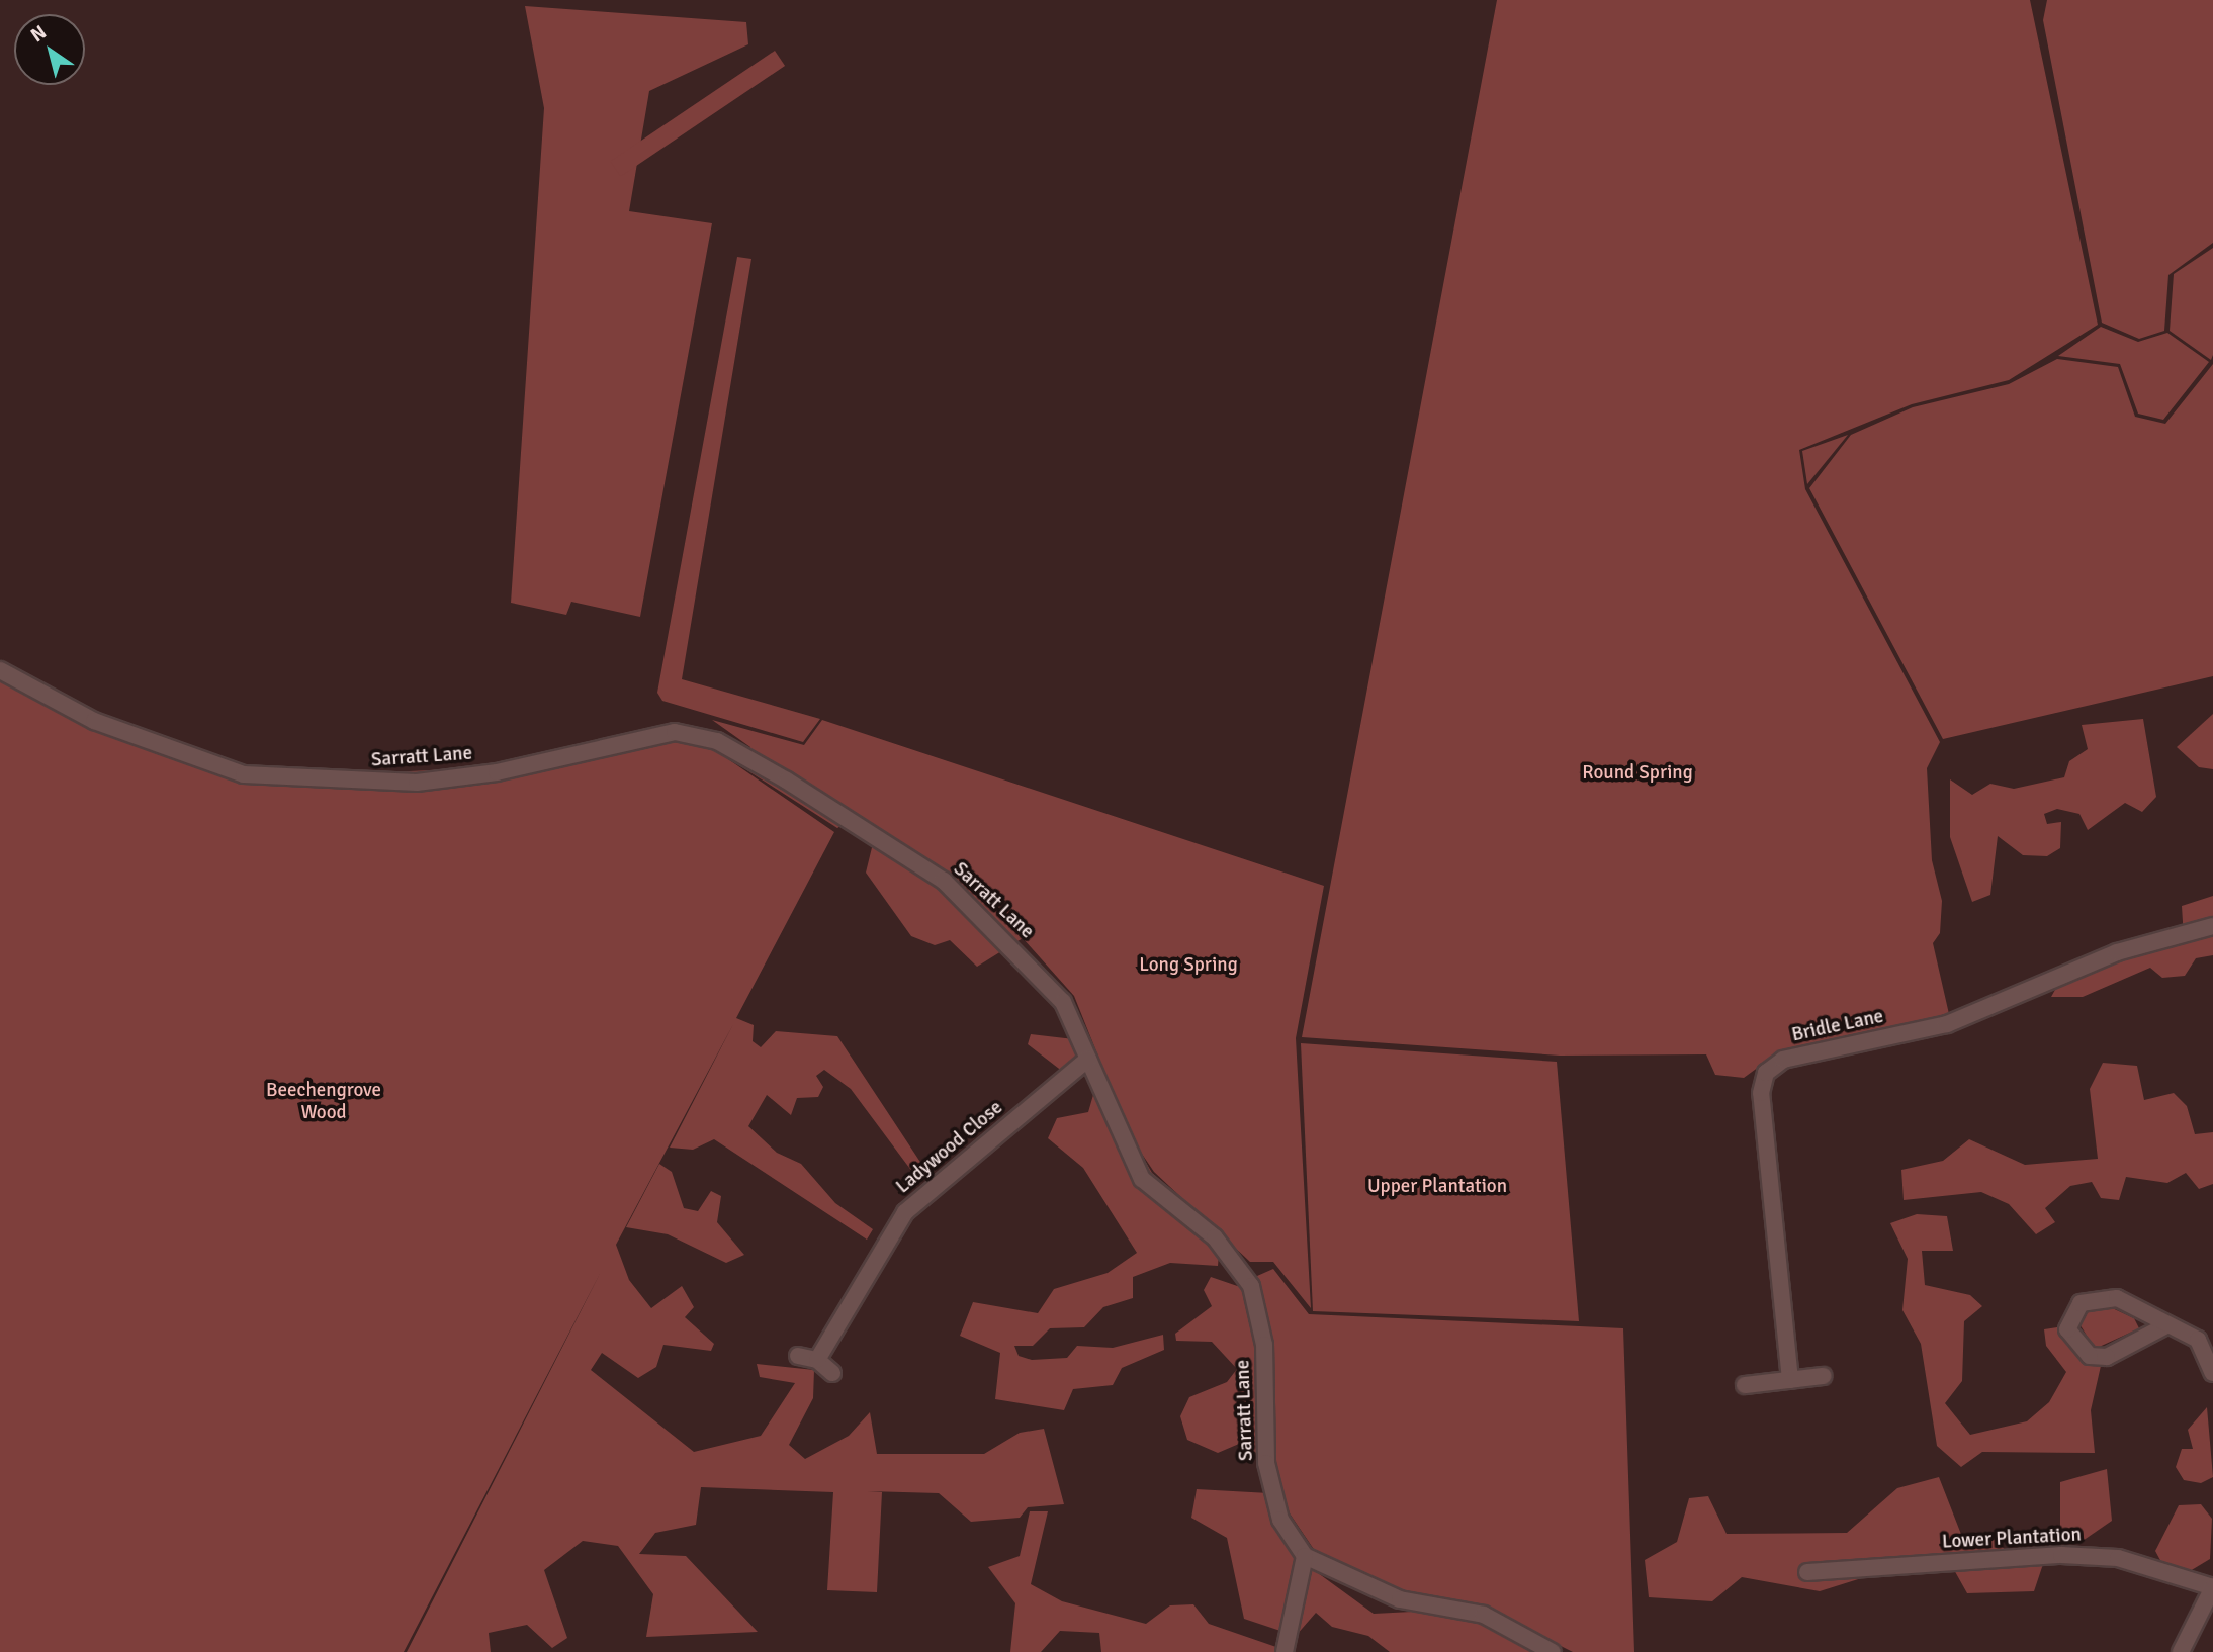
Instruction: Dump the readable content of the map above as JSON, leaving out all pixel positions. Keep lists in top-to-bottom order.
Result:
{
  "streets": {
    "street": [
      "Sarratt Lane",
      "Bridle Lane",
      "Ladywood Close",
      "Lower Plantation"
    ]
  },
  "crossings": [
    ["Sarratt Lane", "Ladywood Close"]
  ],
  "parks": [
    "Round Spring",
    "Long Spring",
    "Beechengrove Wood",
    "Upper Plantation"
  ],
  "north": "top left"
}
